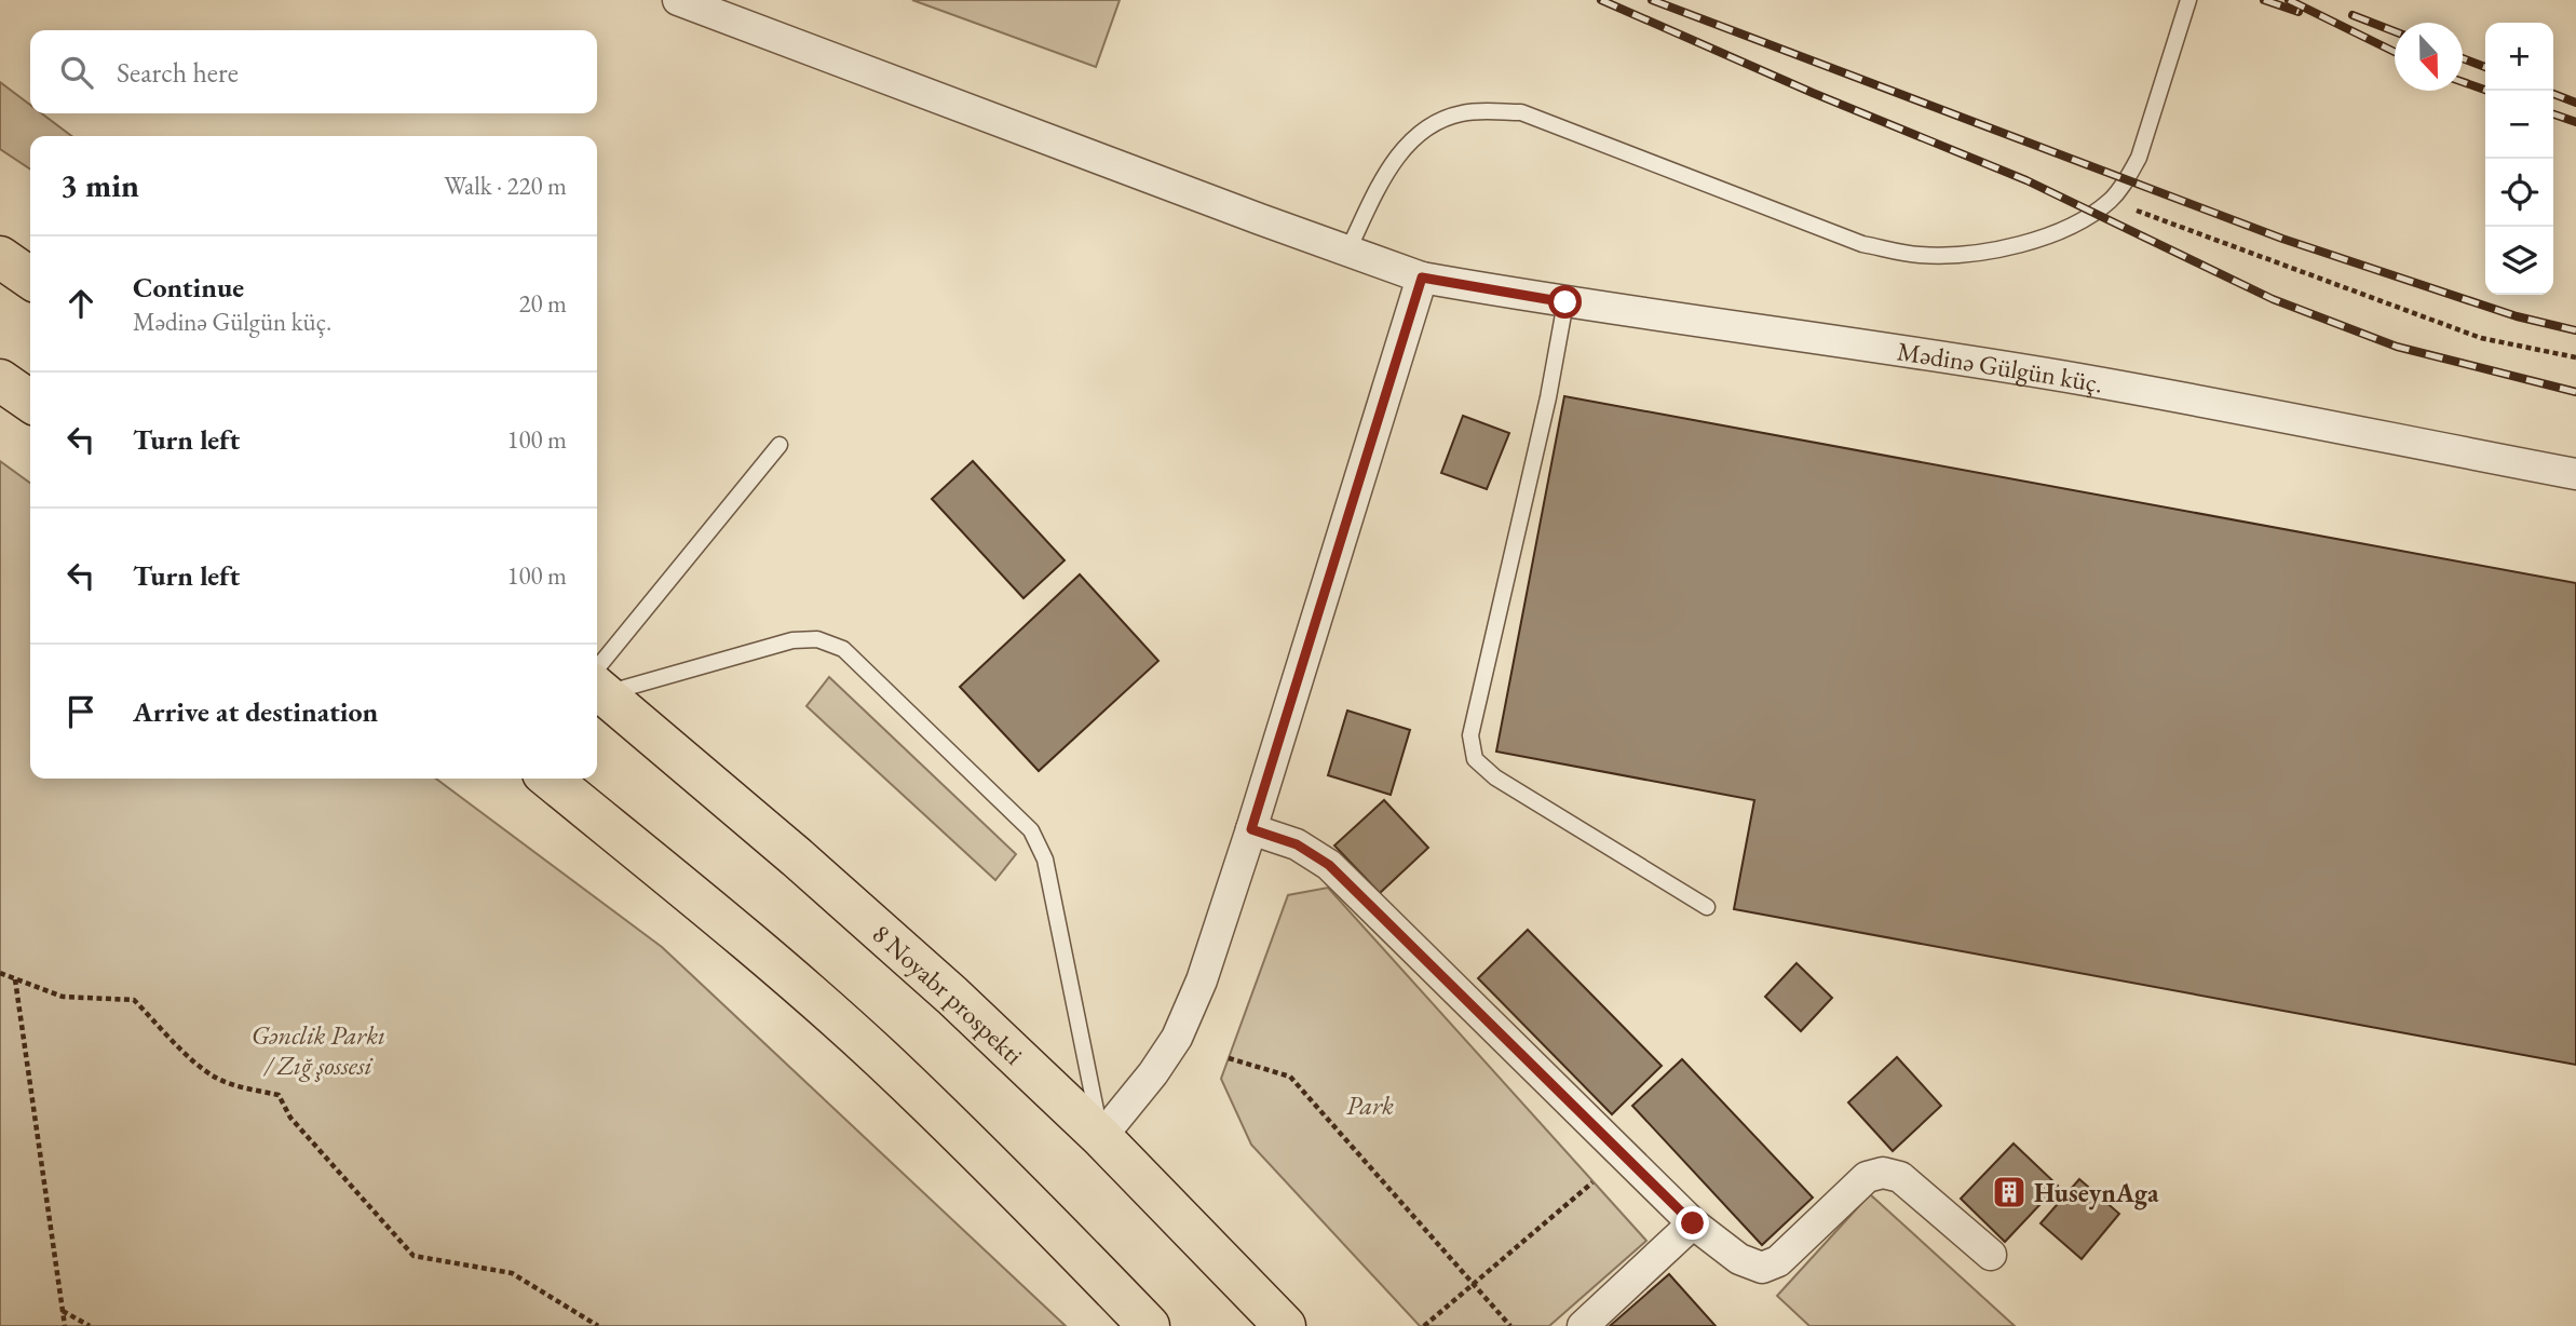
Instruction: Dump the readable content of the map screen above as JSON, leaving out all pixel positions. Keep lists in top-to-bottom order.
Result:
{
  "streets": {
    "highway": ["8 Noyabr prospekti"],
    "street": ["Mədinə Gülgün küç."]
  },
  "parks": ["Gənclik Parkı / Zığ şossesi", "Park"],
  "places": {
    "building": ["HuseynAga"]
  },
  "north": "bottom",
  "page": {
    "map_buttons": ["+", "−"],
    "search": "Search here",
    "heading": ["3 min", "Walk · 220 m"],
    "list": [
      ["Continue", "Mədinə Gülgün küç.", "20 m"],
      ["Turn left", "100 m"],
      ["Turn left", "100 m"],
      "Arrive at destination"
    ]
  }
}
